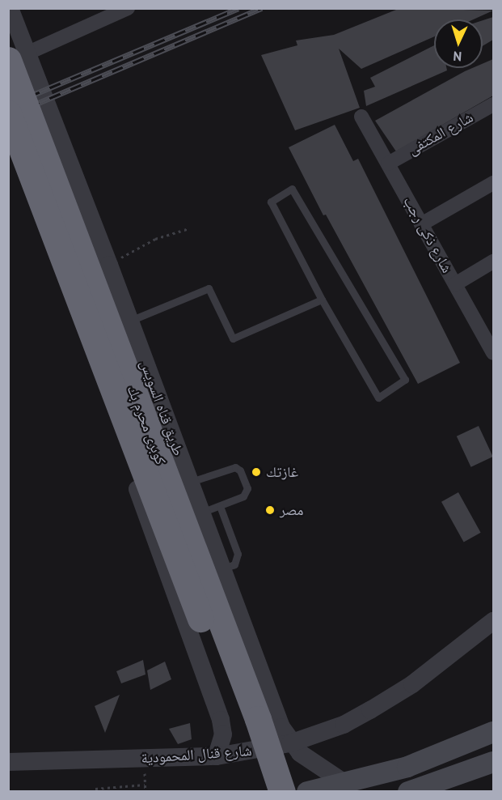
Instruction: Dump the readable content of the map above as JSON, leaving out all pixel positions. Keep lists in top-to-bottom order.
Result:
{
  "streets": {
    "highway": ["كوبرى محرم بك"],
    "street": [
      "شارع المكتفى",
      "شارع ذكى رجب",
      "طريق قناه السويس",
      "شارع قنال المحمودية"
    ]
  },
  "crossings": [
    ["شارع المكتفى", "شارع ذكى رجب"],
    ["طريق قناه السويس", "كوبرى محرم بك"],
    ["طريق قناه السويس", "شارع قنال المحمودية"]
  ],
  "places": ["غازتك", "مصر"],
  "north": "bottom"
}
